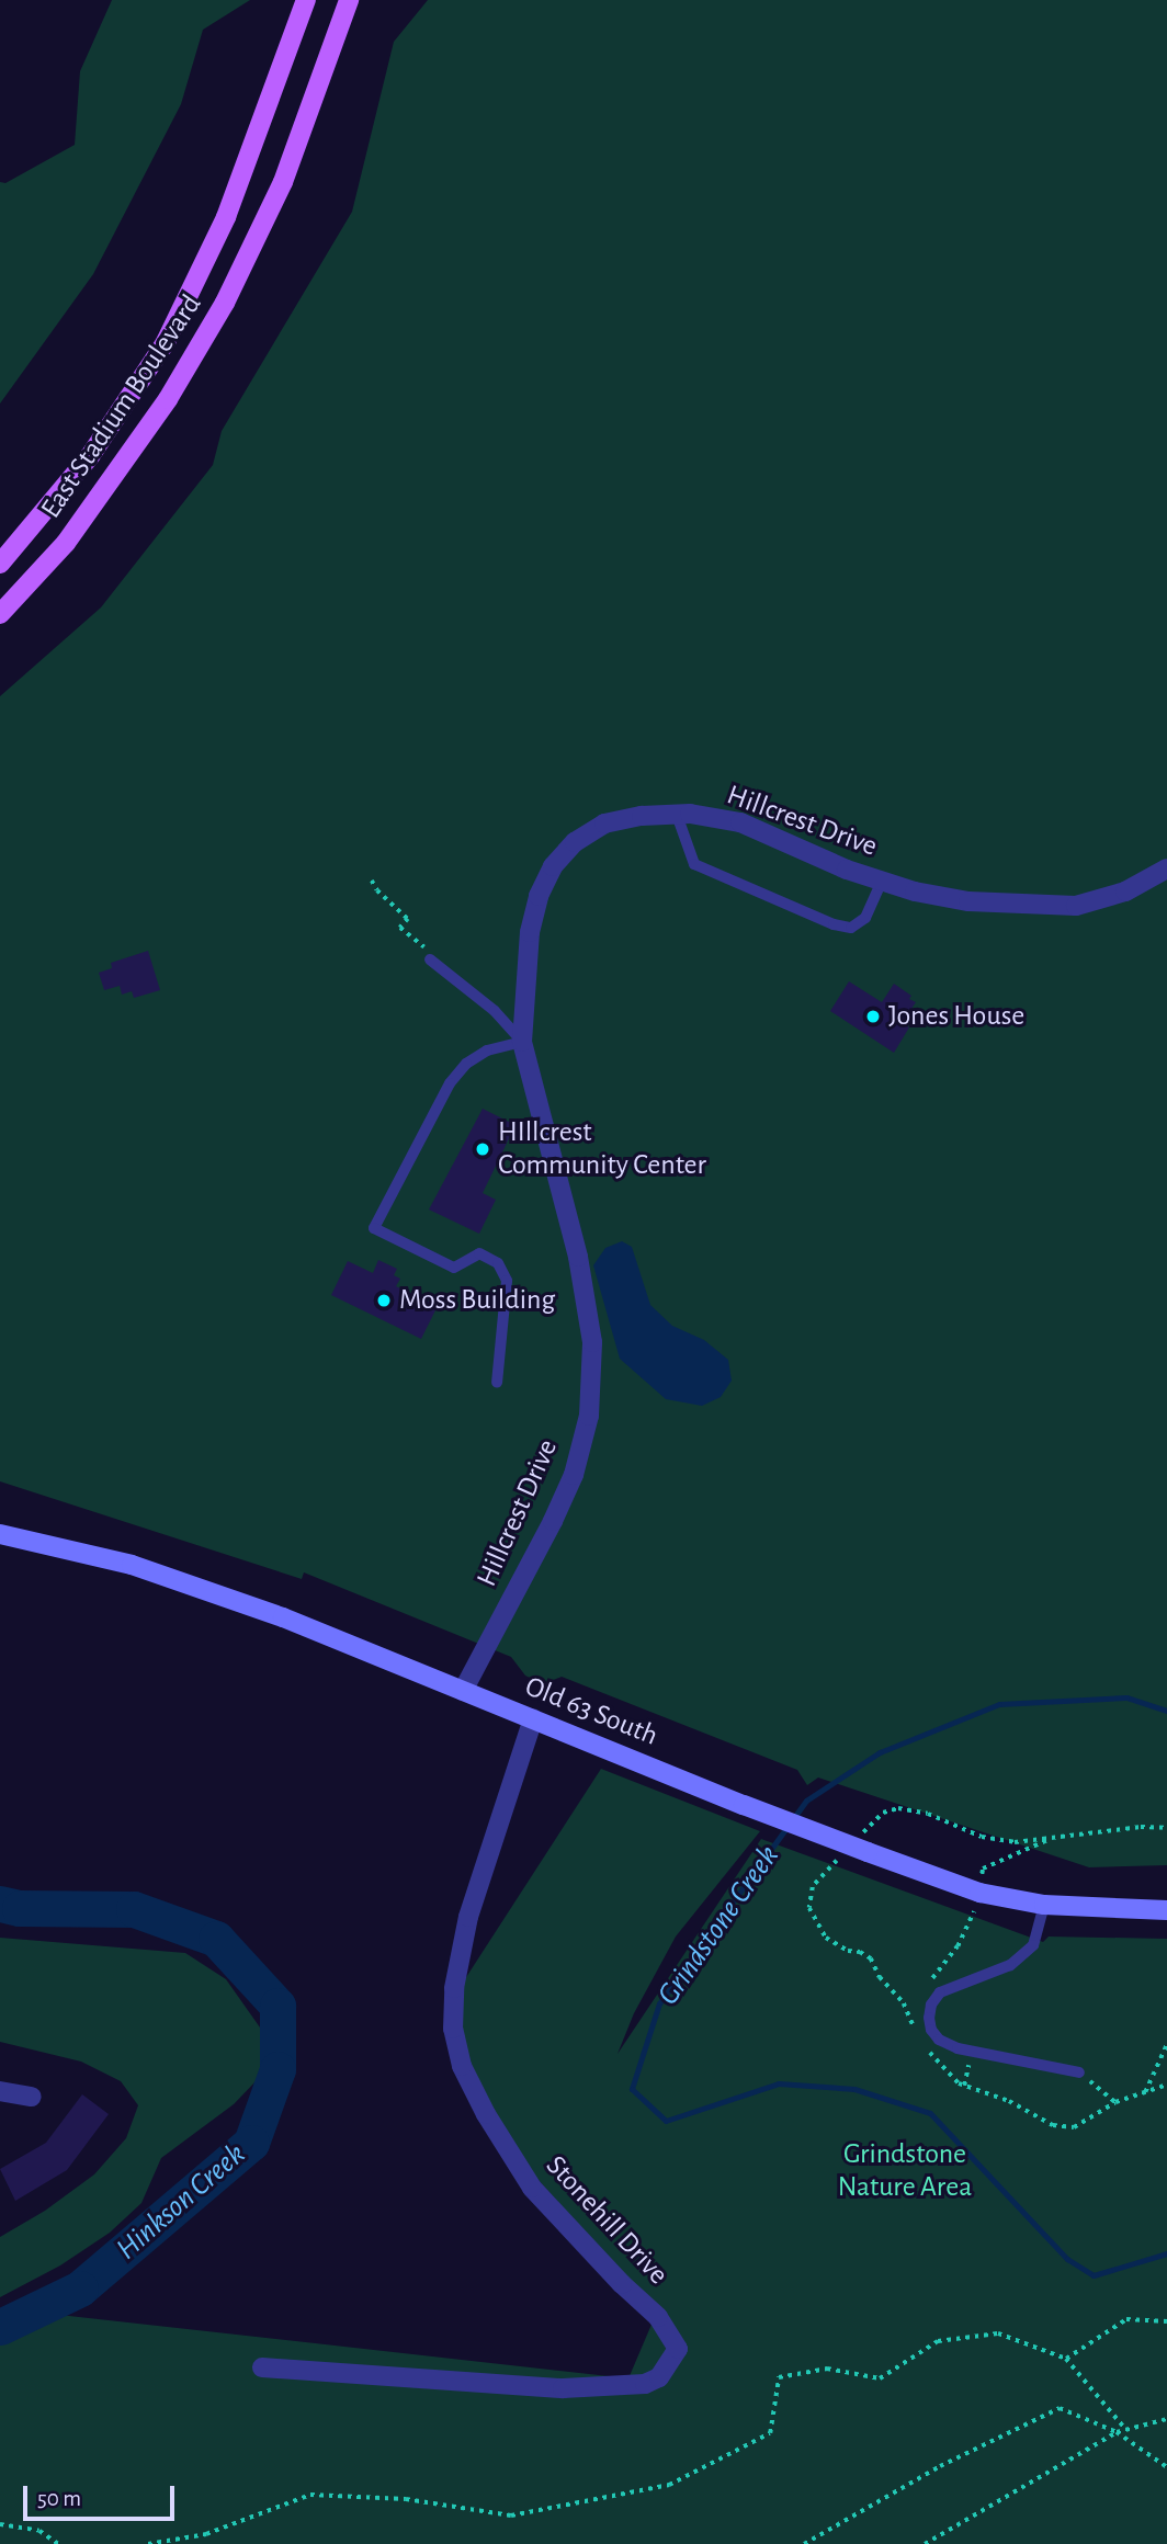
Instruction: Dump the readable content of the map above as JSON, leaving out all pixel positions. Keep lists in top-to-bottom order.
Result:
{
  "streets": {
    "main road": ["East Stadium Boulevard", "Old 63 South"],
    "street": ["Hillcrest Drive", "Stonehill Drive"]
  },
  "crossings": [
    ["Hillcrest Drive", "Old 63 South"],
    ["Old 63 South", "Stonehill Drive"]
  ],
  "water": ["Grindstone Creek", "Hinkson Creek"],
  "parks": ["Grindstone Nature Area"],
  "places": ["Jones House", "HIllcrest Community Center", "Moss Building"],
  "scale_bar": "50 m"
}
